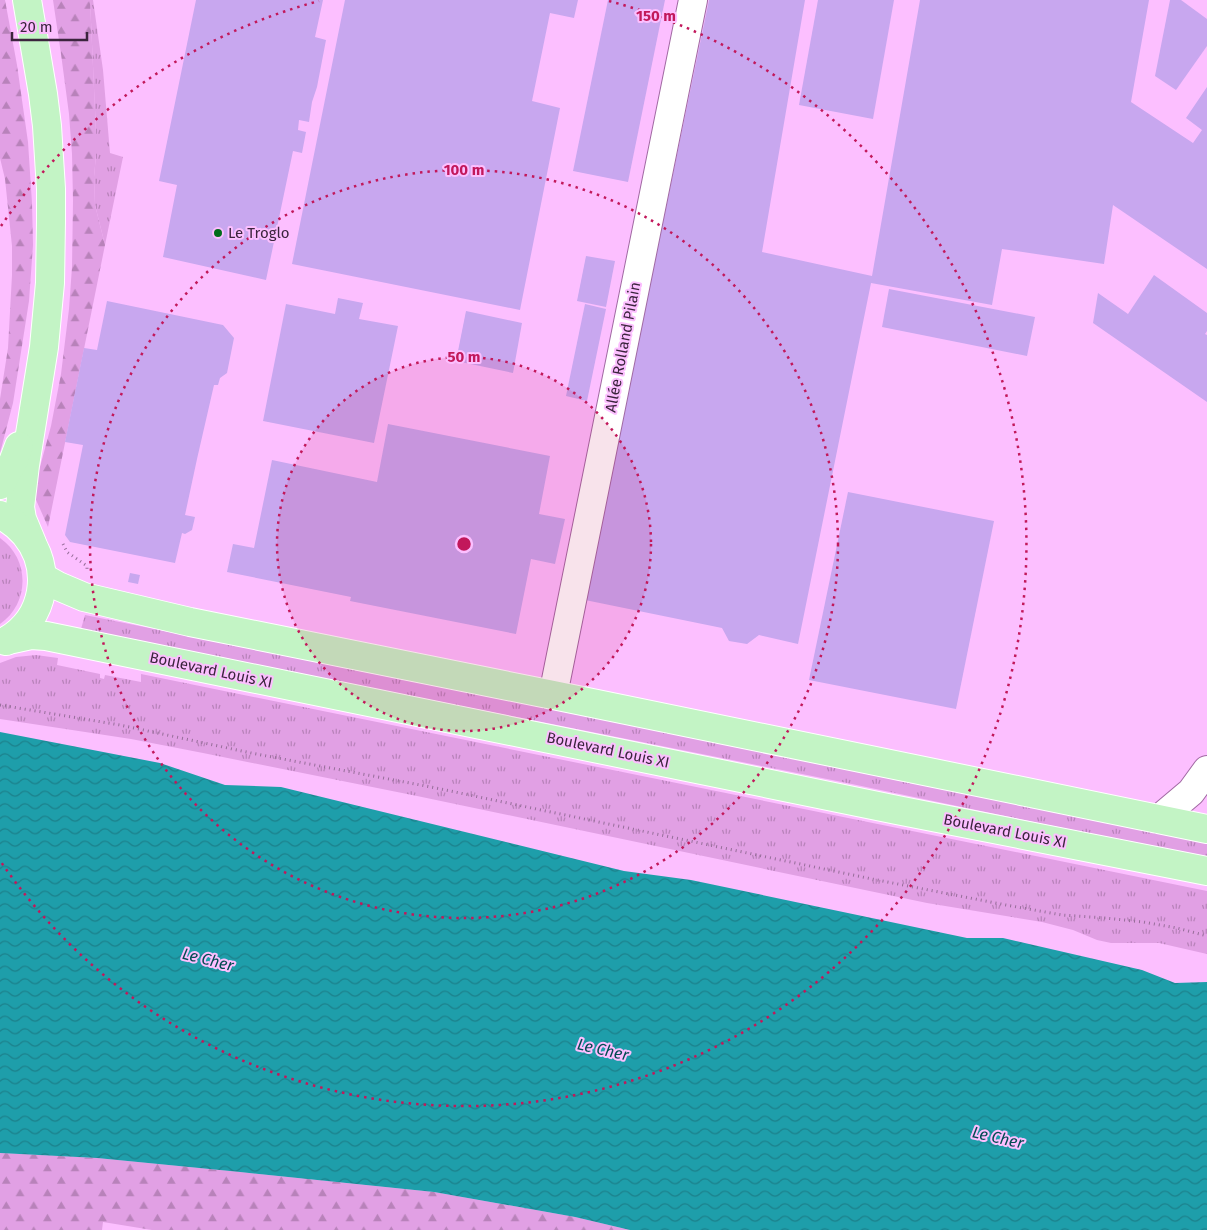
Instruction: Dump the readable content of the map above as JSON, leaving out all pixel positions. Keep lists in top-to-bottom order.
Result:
{
  "streets": {
    "main road": ["Boulevard Louis XI"],
    "street": ["Allée Rolland Pilain"]
  },
  "water": ["Le Cher"],
  "places": ["Le Troglo"],
  "scale_bar": "20 m",
  "rings": ["150 m", "100 m", "50 m"]
}
